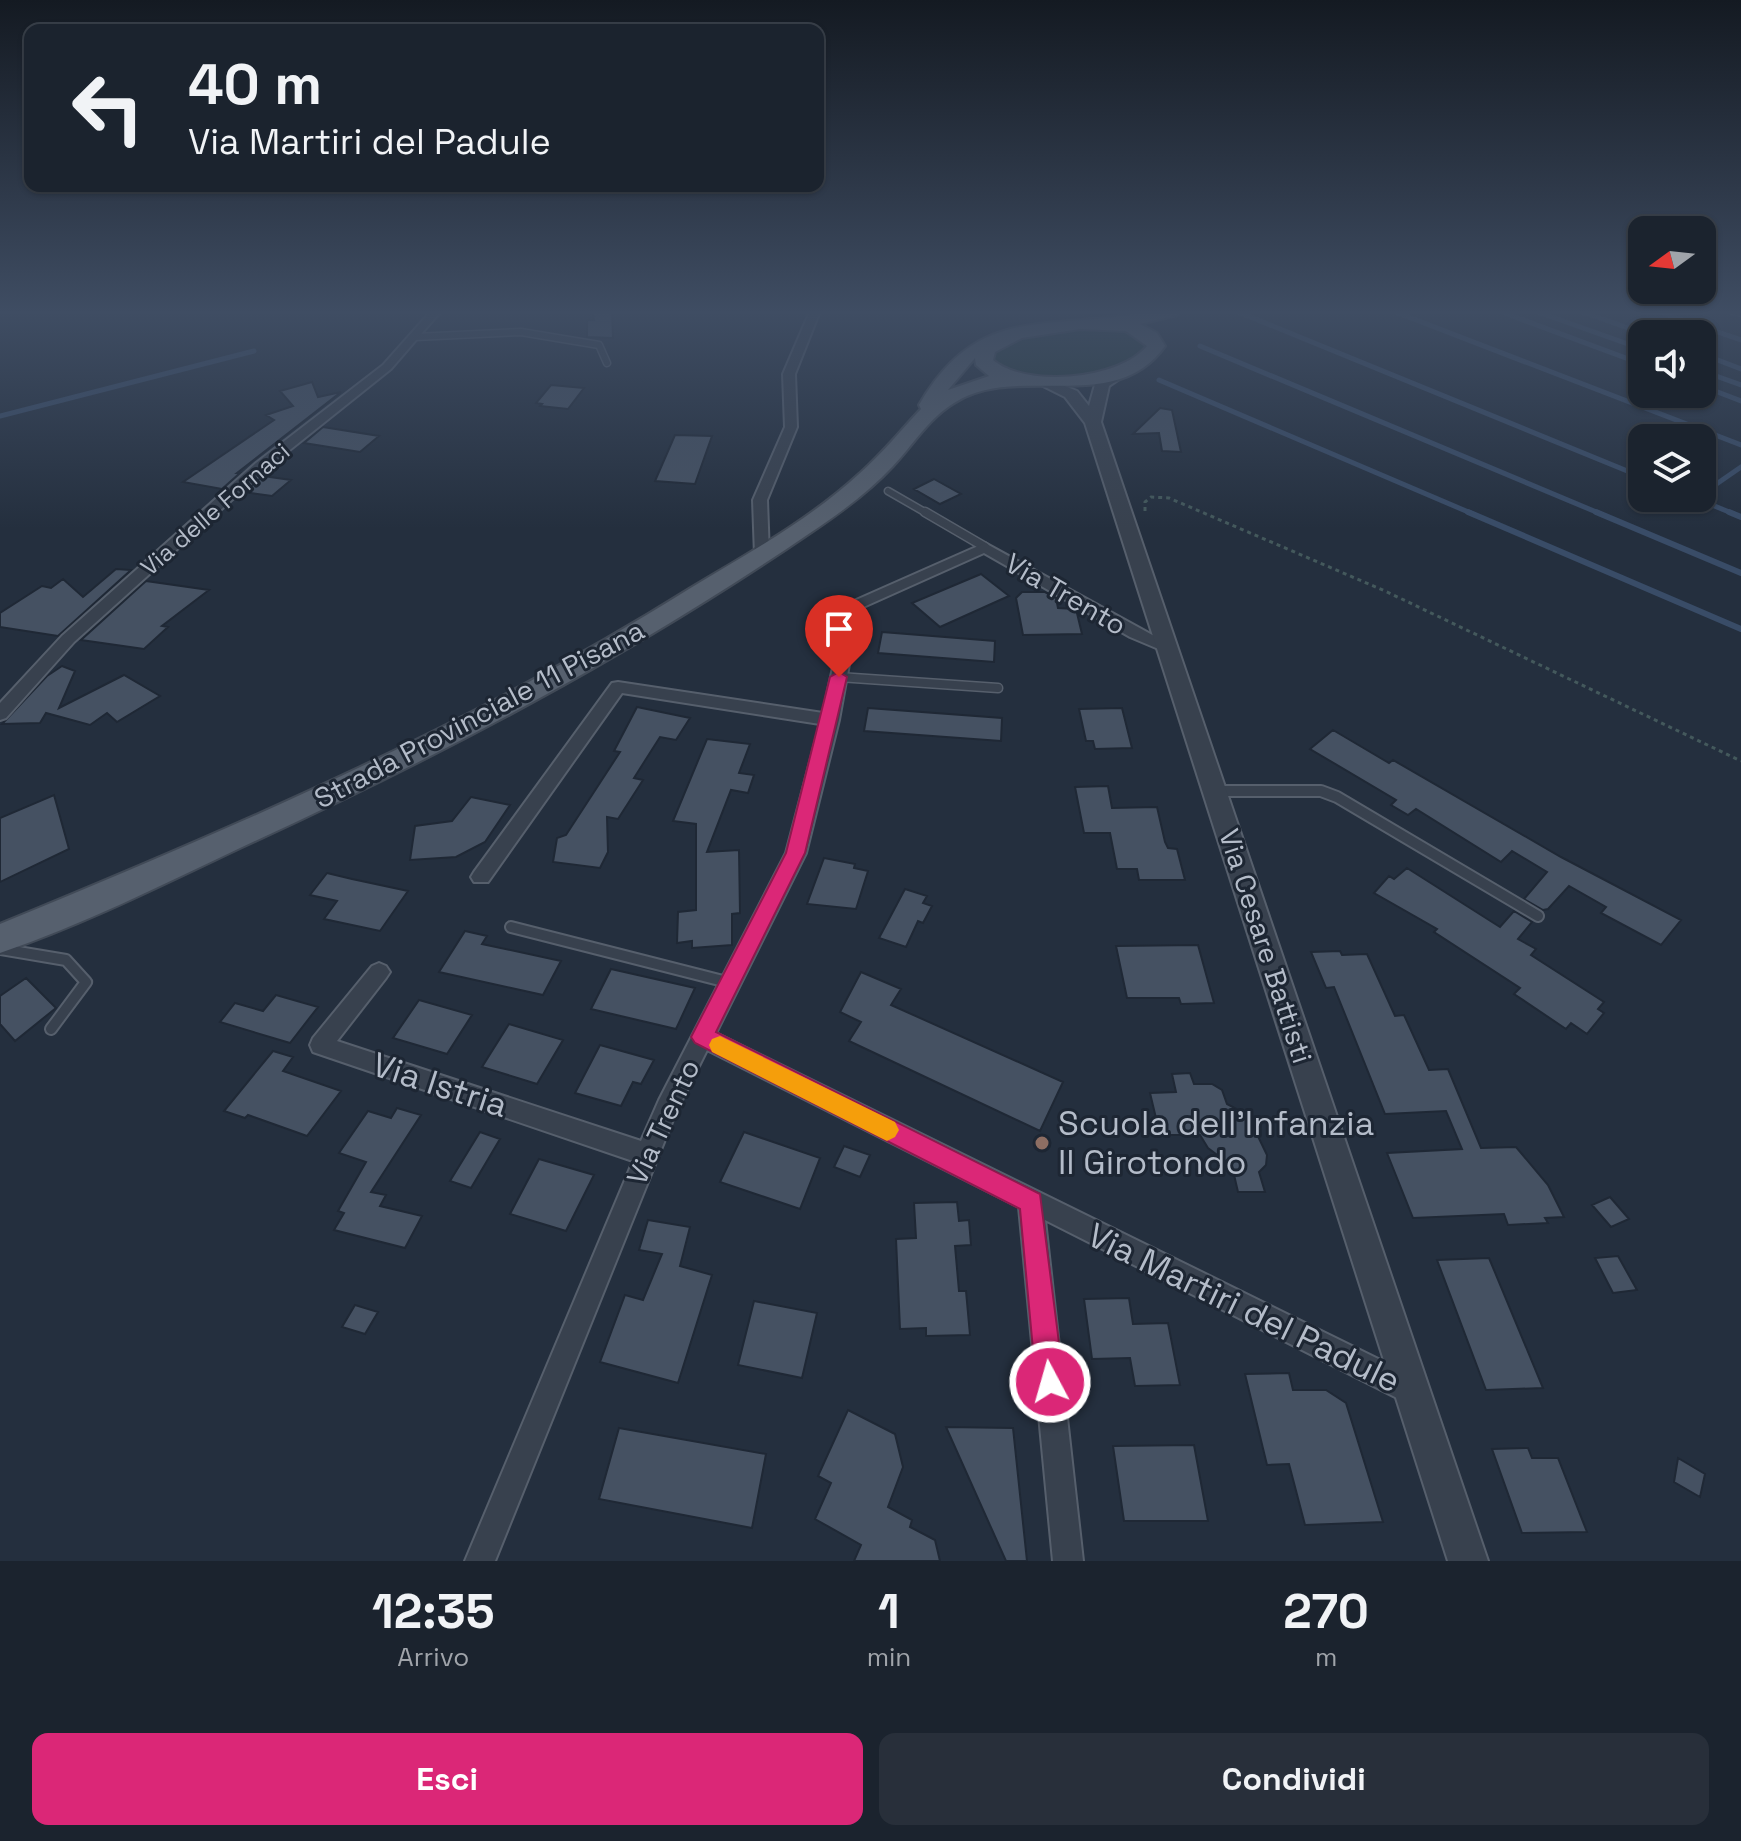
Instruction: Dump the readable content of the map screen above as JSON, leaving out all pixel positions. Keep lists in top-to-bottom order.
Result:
{
  "streets": {
    "main road": ["Strada Provinciale 11 Pisana"],
    "street": [
      "Via delle Fornaci",
      "Via Trento",
      "Via Cesare Battisti",
      "Via Istria",
      "Via Martiri del Padule"
    ]
  },
  "crossings": [
    ["Via Trento", "Via Cesare Battisti"],
    ["Via Trento", "Via Istria"],
    ["Via Trento", "Via Martiri del Padule"],
    ["Via Cesare Battisti", "Via Martiri del Padule"]
  ],
  "places": ["Scuola dell'Infanzia Il Girotondo"],
  "north": "left",
  "page": {
    "turn": ["40 m", "Via Martiri del Padule"],
    "eta": [
      "12:35",
      "Arrivo",
      "1",
      "min",
      "270",
      "m"
    ],
    "buttons": ["Esci", "Condividi"]
  }
}
